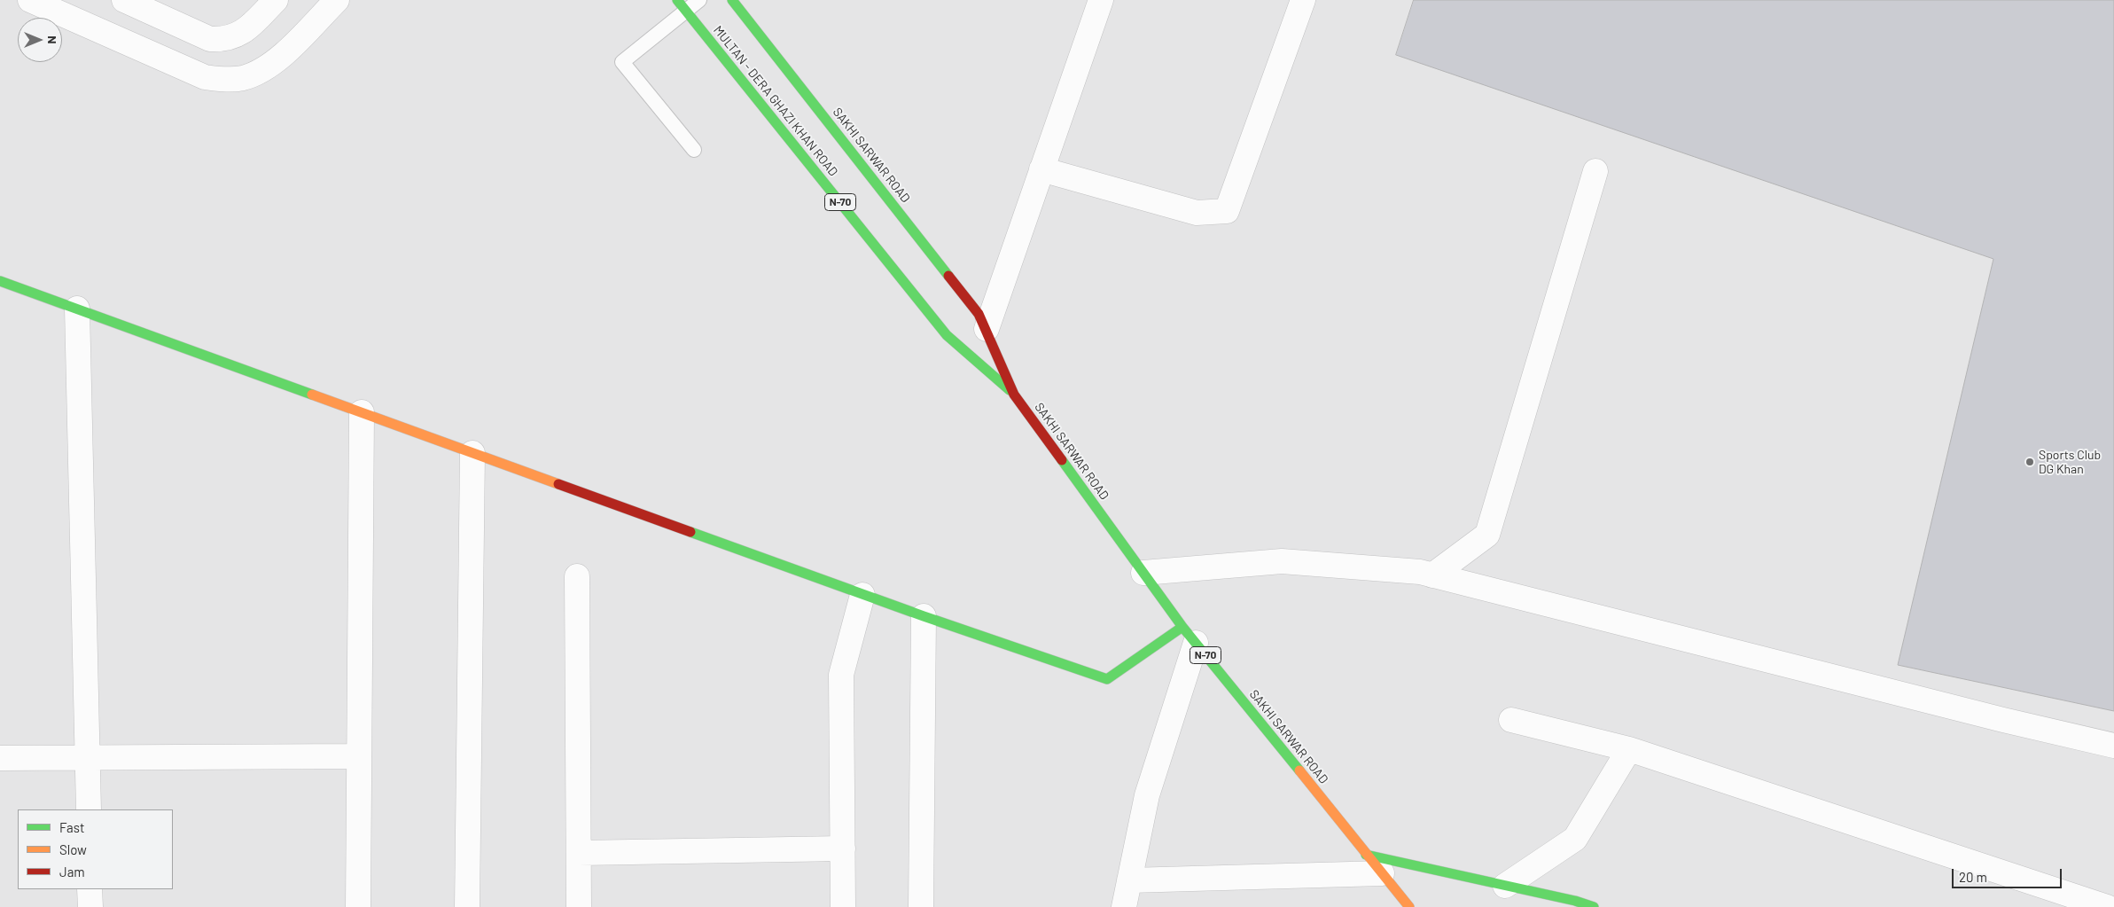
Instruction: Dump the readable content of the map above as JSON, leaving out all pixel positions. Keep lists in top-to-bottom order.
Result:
{
  "streets": {
    "main road": ["MULTAN - DERA GHAZI KHAN ROAD", "SAKHI SARWAR ROAD", "N-70"]
  },
  "crossings": [
    ["MULTAN - DERA GHAZI KHAN ROAD", "SAKHI SARWAR ROAD"]
  ],
  "places": ["Sports Club DG Khan"],
  "legend": ["Fast", "Slow", "Jam"],
  "scale_bar": "20 m",
  "north": "right"
}
